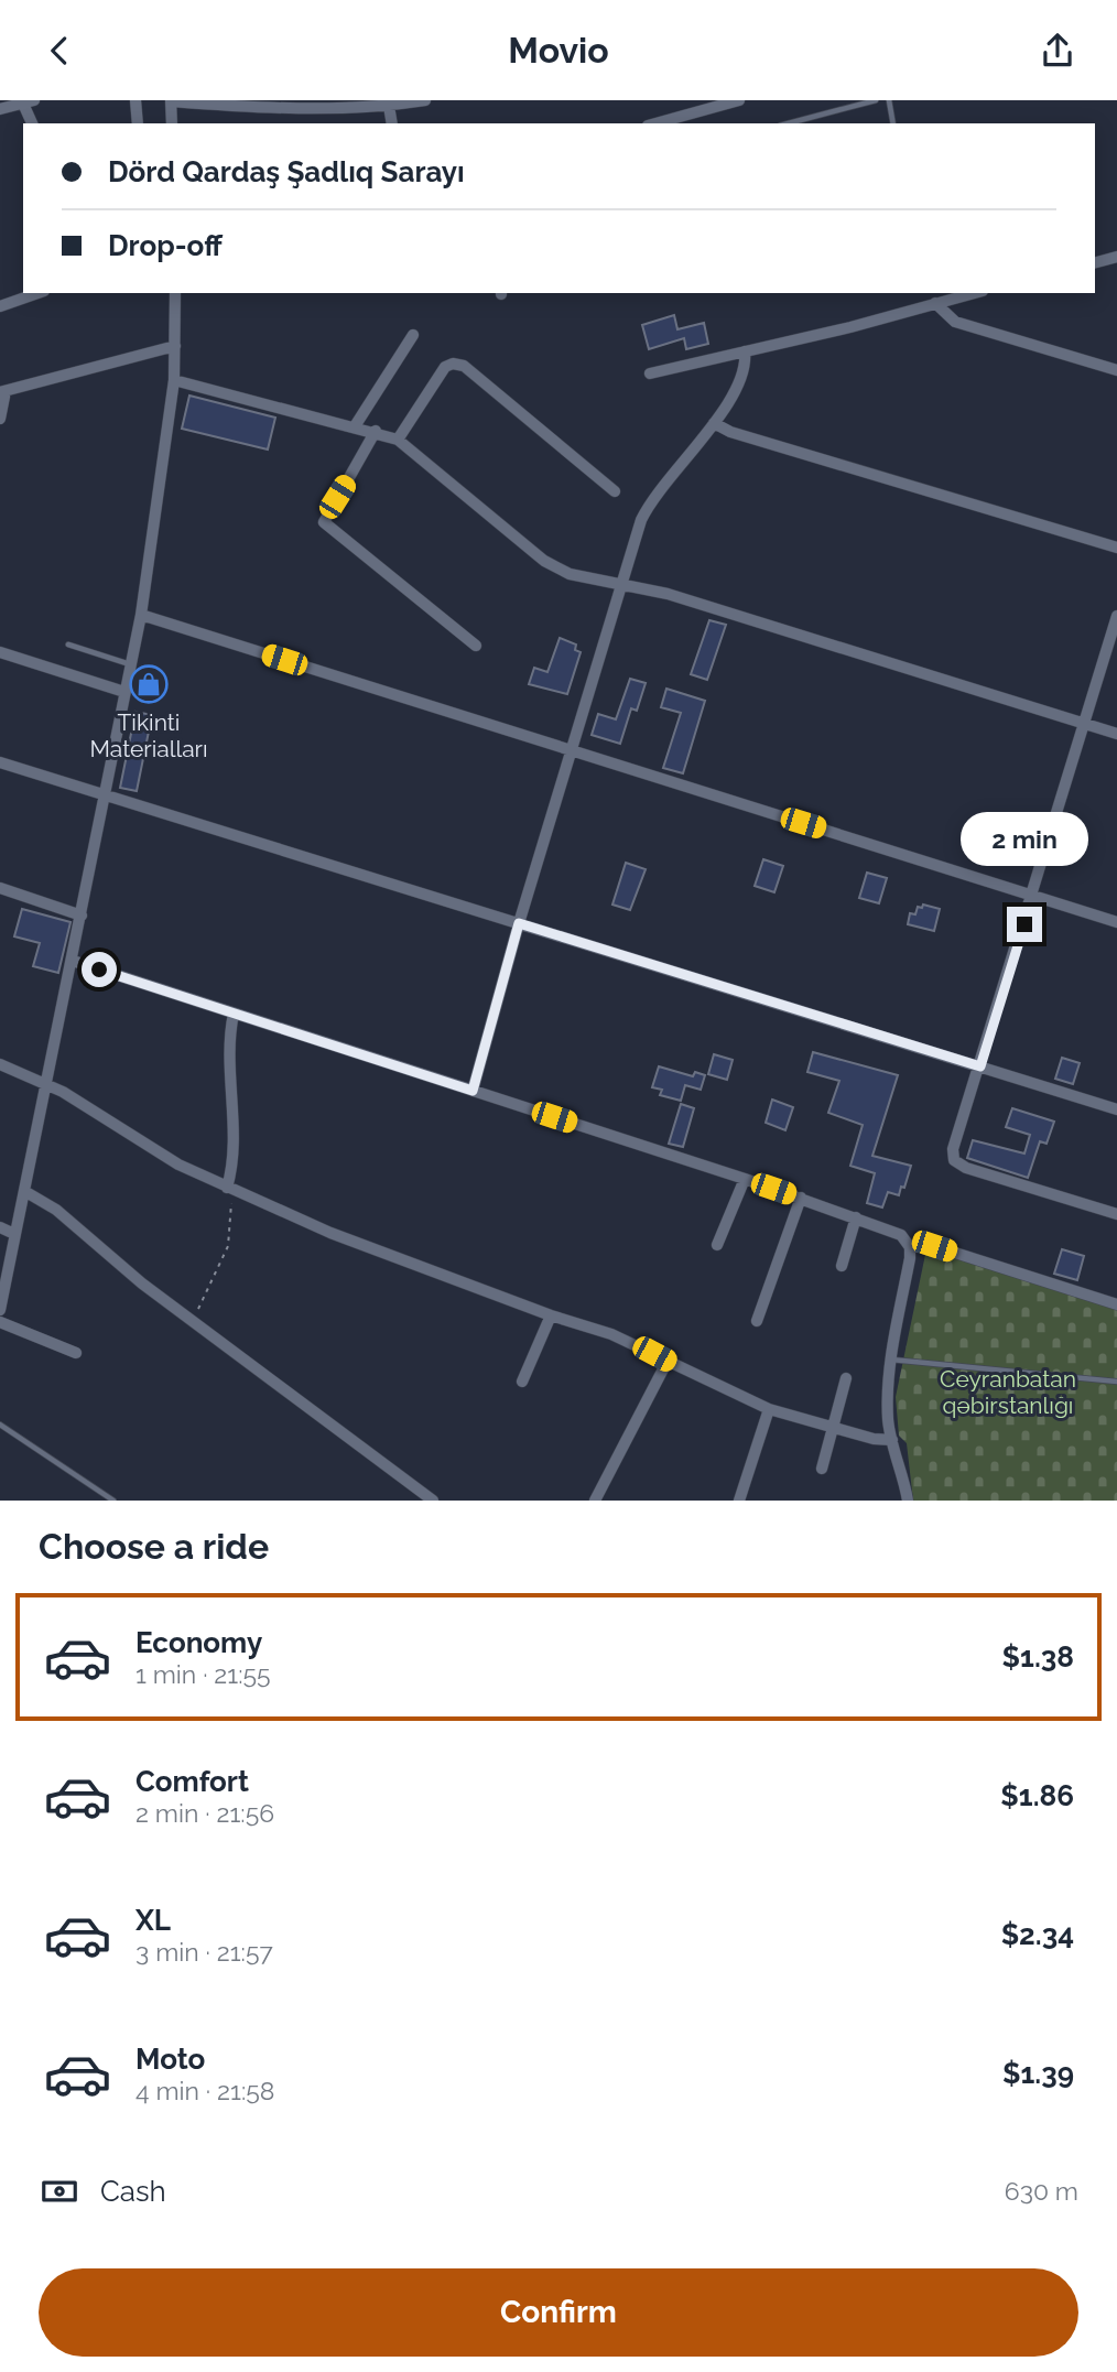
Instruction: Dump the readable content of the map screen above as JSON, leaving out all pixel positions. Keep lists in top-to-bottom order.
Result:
{
  "parks": ["Ceyranbatan qəbirstanlığı"],
  "places": {
    "shop": ["Tikinti Materialları"]
  },
  "page": {
    "header": "Movio",
    "banner": ["Dörd Qardaş Şadlıq Sarayı", "Drop-off"],
    "bubble": "2 min",
    "heading": "Choose a ride",
    "list": [
      {
        "name": "Economy",
        "note": "1 min · 21:55",
        "value": "$1.38"
      },
      {
        "name": "Comfort",
        "note": "2 min · 21:56",
        "value": "$1.86"
      },
      {
        "name": "XL",
        "note": "3 min · 21:57",
        "value": "$2.34"
      },
      {
        "name": "Moto",
        "note": "4 min · 21:58",
        "value": "$1.39"
      }
    ],
    "pay": ["Cash", "630 m"],
    "buttons": "Confirm"
  }
}
